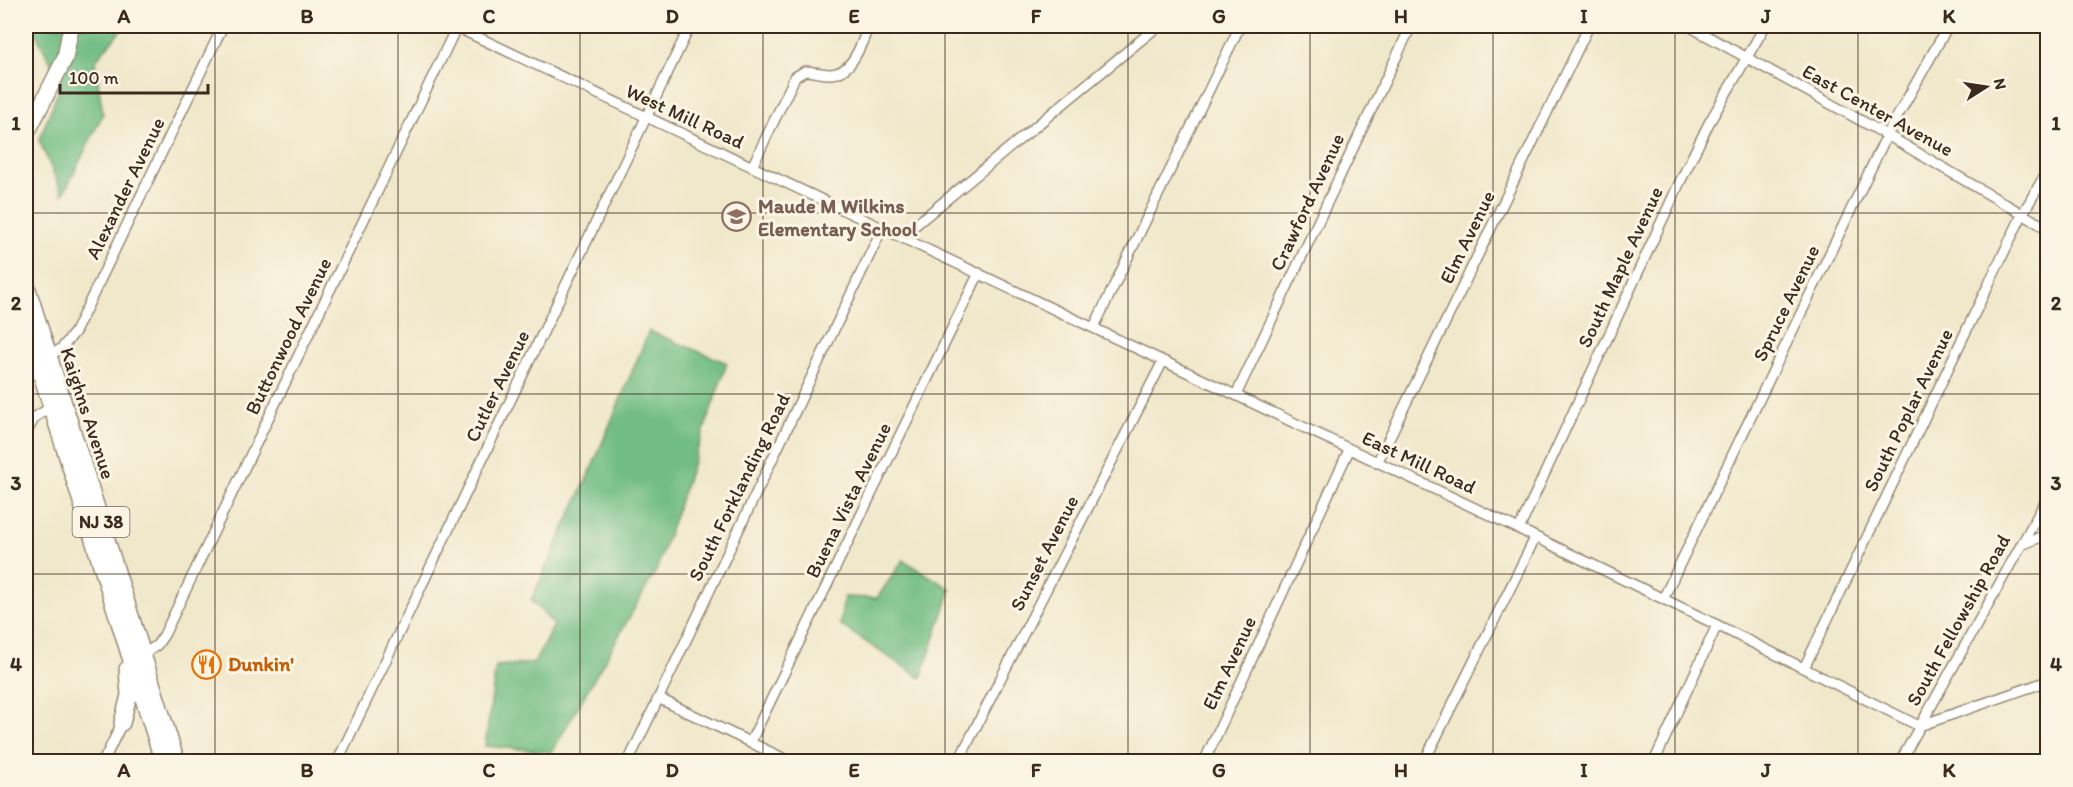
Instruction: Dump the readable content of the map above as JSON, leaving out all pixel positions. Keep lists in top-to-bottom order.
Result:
{
  "streets": {
    "highway": ["Kaighns Avenue", "NJ 38"],
    "street": [
      "East Center Avenue",
      "West Mill Road",
      "Alexander Avenue",
      "Crawford Avenue",
      "Elm Avenue",
      "South Maple Avenue",
      "Spruce Avenue",
      "Buttonwood Avenue",
      "Cutler Avenue",
      "South Poplar Avenue",
      "East Mill Road",
      "South Forklanding Road",
      "Buena Vista Avenue",
      "Sunset Avenue",
      "South Fellowship Road"
    ]
  },
  "crossings": [
    ["East Center Avenue", "South Maple Avenue"],
    ["East Center Avenue", "Spruce Avenue"],
    ["East Center Avenue", "South Poplar Avenue"],
    ["West Mill Road", "Buttonwood Avenue"],
    ["West Mill Road", "Cutler Avenue"],
    ["West Mill Road", "East Mill Road"],
    ["West Mill Road", "South Forklanding Road"],
    ["Alexander Avenue", "Kaighns Avenue"],
    ["Crawford Avenue", "East Mill Road"],
    ["Elm Avenue", "East Mill Road"],
    ["South Maple Avenue", "East Mill Road"],
    ["Spruce Avenue", "East Mill Road"],
    ["Buttonwood Avenue", "Kaighns Avenue"],
    ["South Poplar Avenue", "East Mill Road"],
    ["East Mill Road", "Buena Vista Avenue"],
    ["East Mill Road", "Sunset Avenue"],
    ["East Mill Road", "South Fellowship Road"]
  ],
  "places": {
    "school or university": ["Maude M Wilkins Elementary School"],
    "restaurant": ["Dunkin'"]
  },
  "scale_bar": "100 m",
  "north": "right",
  "grid": {
    "columns": [
      "A",
      "B",
      "C",
      "D",
      "E",
      "F",
      "G",
      "H",
      "I",
      "J",
      "K"
    ],
    "rows": [
      "1",
      "2",
      "3",
      "4"
    ]
  }
}
